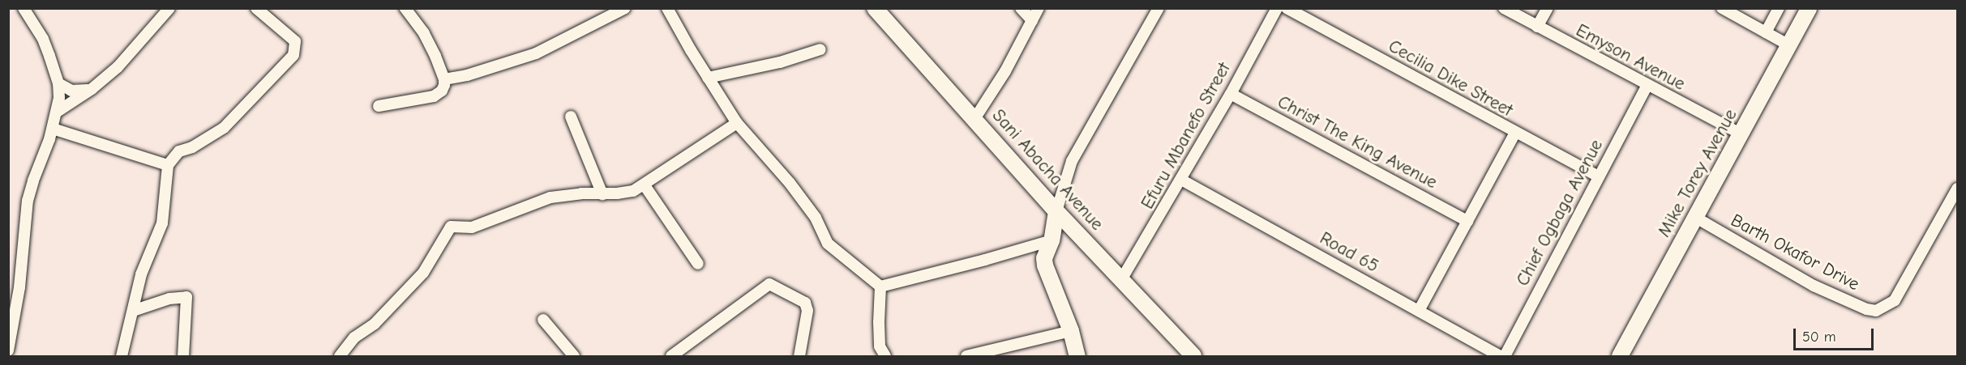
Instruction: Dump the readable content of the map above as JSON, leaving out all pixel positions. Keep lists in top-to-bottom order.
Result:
{
  "streets": {
    "street": [
      "Emyson Avenue",
      "Cecilia Dike Street",
      "Efuru Mbanefo Street",
      "Christ The King Avenue",
      "Sani Abacha Avenue",
      "Mike Torey Avenue",
      "Chief Ogbaga Avenue",
      "Road 65",
      "Barth Okafor Drive"
    ]
  },
  "crossings": [
    ["Emyson Avenue", "Mike Torey Avenue"],
    ["Emyson Avenue", "Chief Ogbaga Avenue"],
    ["Cecilia Dike Street", "Chief Ogbaga Avenue"],
    ["Efuru Mbanefo Street", "Christ The King Avenue"],
    ["Efuru Mbanefo Street", "Sani Abacha Avenue"],
    ["Efuru Mbanefo Street", "Road 65"],
    ["Mike Torey Avenue", "Barth Okafor Drive"]
  ],
  "scale_bar": "50 m"
}
